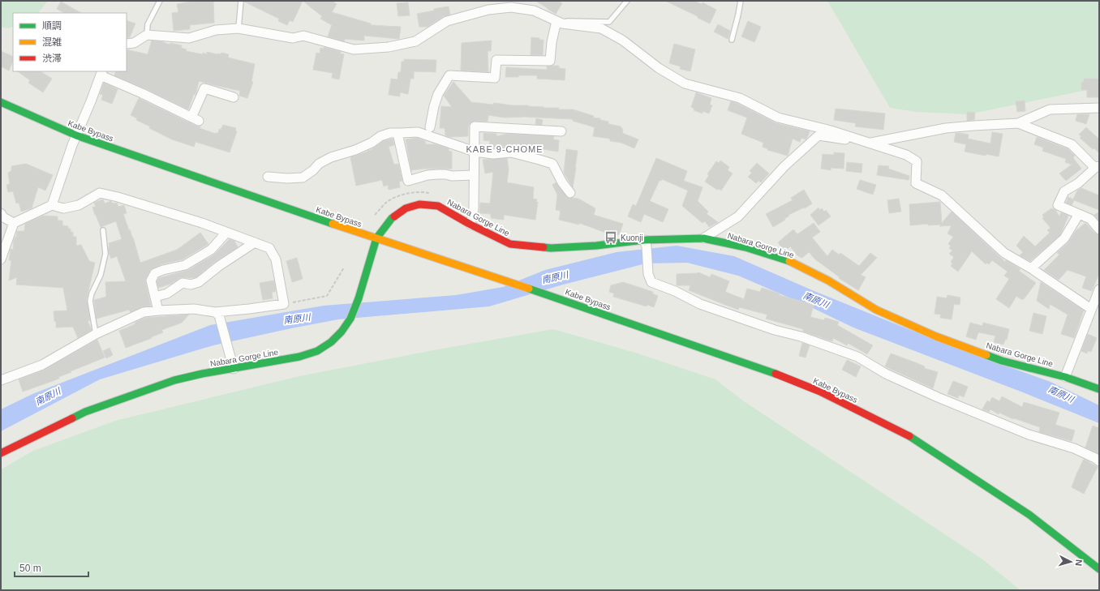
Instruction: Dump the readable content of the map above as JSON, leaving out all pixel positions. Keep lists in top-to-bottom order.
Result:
{
  "streets": {
    "main road": ["Kabe Bypass", "Nabara Gorge Line"]
  },
  "crossings": [
    ["Kabe Bypass", "Nabara Gorge Line"]
  ],
  "districts": ["KABE 9-CHOME"],
  "water": ["南原川"],
  "places": {
    "bus stop": ["Kuonji"]
  },
  "legend": ["順調", "混雑", "渋滞"],
  "scale_bar": "50 m",
  "north": "right"
}
